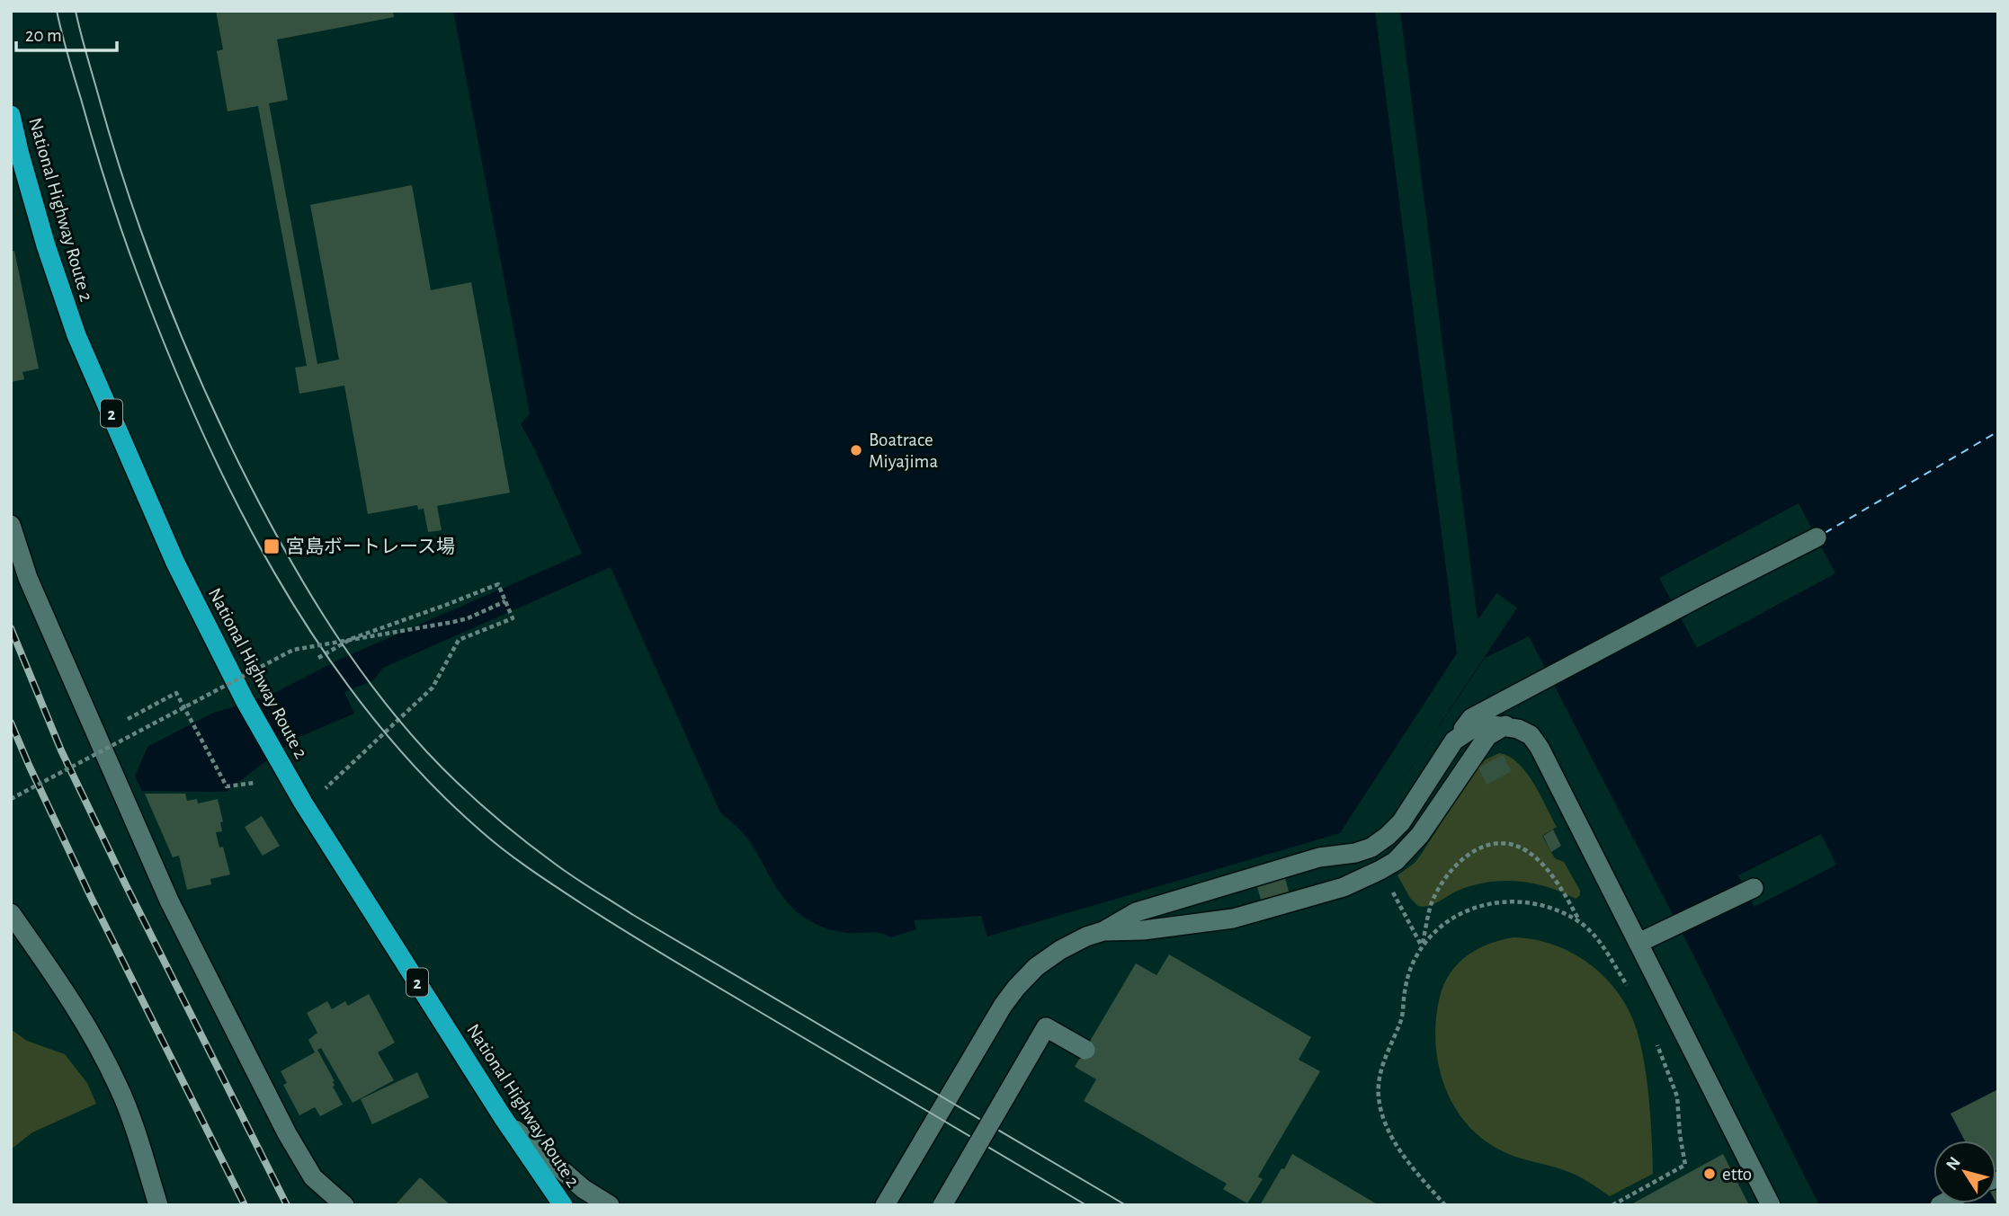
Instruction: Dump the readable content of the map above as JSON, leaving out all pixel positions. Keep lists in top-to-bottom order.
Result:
{
  "streets": {
    "highway": ["National Highway Route 2", "2"]
  },
  "places": {
    "other": ["Boatrace Miyajima", "etto"],
    "transit": ["宮島ボートレース場"]
  },
  "scale_bar": "20 m",
  "north": "top left"
}
